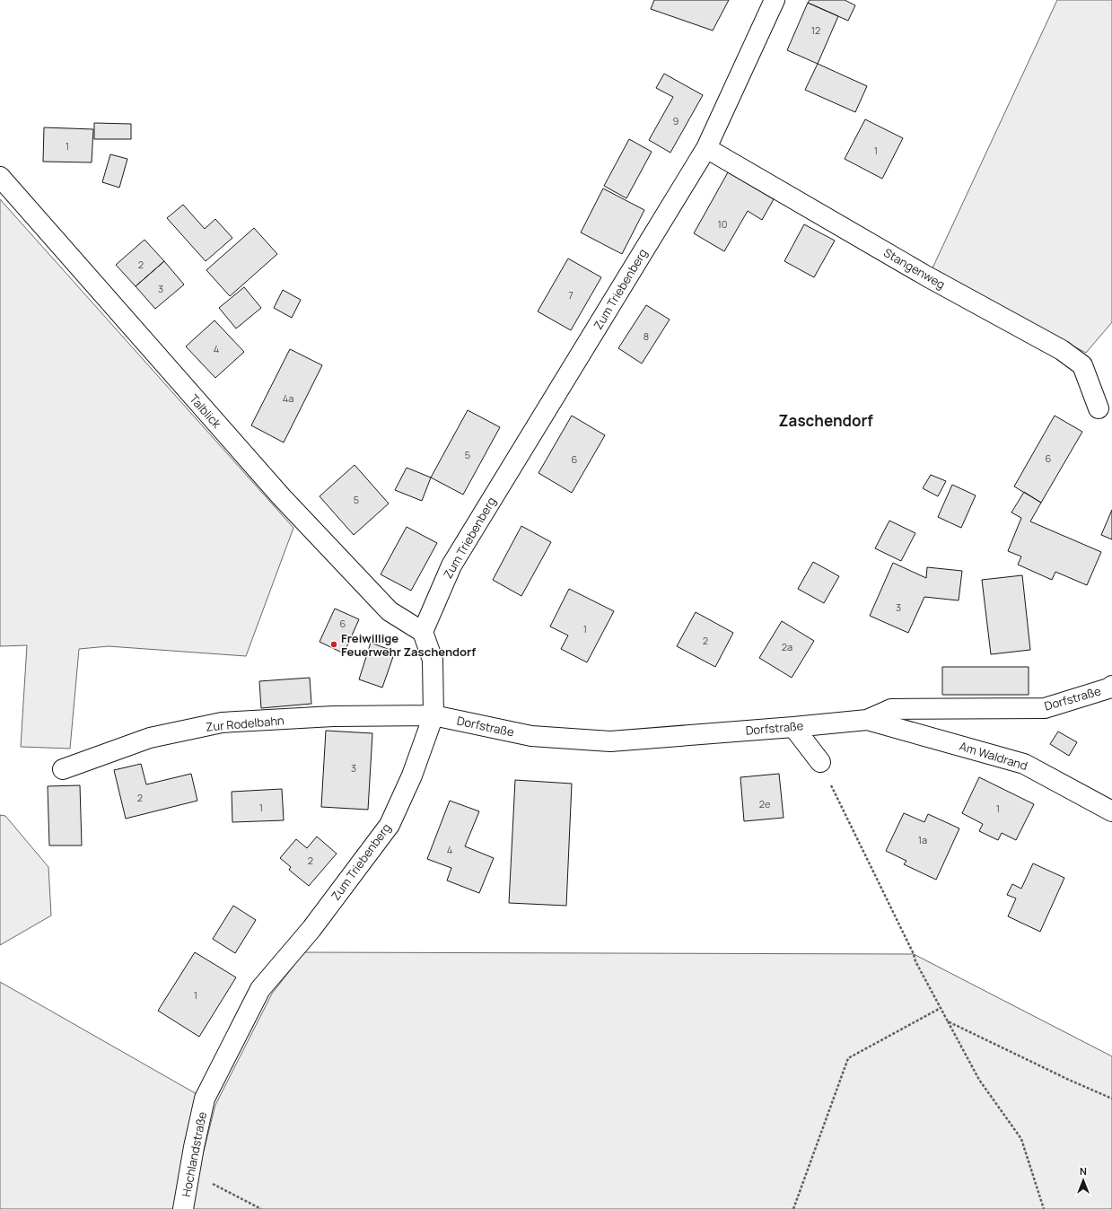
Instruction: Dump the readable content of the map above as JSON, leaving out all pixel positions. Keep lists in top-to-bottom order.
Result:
{
  "streets": {
    "street": [
      "Stangenweg",
      "Zum Triebenberg",
      "Talblick",
      "Dorfstraße",
      "Zur Rodelbahn",
      "Am Waldrand",
      "Hochlandstraße"
    ]
  },
  "crossings": [
    ["Stangenweg", "Zum Triebenberg"],
    ["Zum Triebenberg", "Talblick"],
    ["Zum Triebenberg", "Dorfstraße"],
    ["Zum Triebenberg", "Zur Rodelbahn"],
    ["Zum Triebenberg", "Hochlandstraße"],
    ["Dorfstraße", "Zur Rodelbahn"],
    ["Dorfstraße", "Am Waldrand"]
  ],
  "districts": ["Zaschendorf"],
  "places": ["Freiwillige Feuerwehr Zaschendorf"],
  "house_numbers": [
    "12",
    "9",
    "1",
    "1",
    "10",
    "2",
    "3",
    "7",
    "8",
    "4",
    "4a",
    "5",
    "6",
    "6",
    "5",
    "3",
    "6",
    "1",
    "2",
    "2a",
    "3",
    "2",
    "2e",
    "1",
    "1",
    "1a",
    "4",
    "2",
    "1"
  ],
  "north": "top"
}
